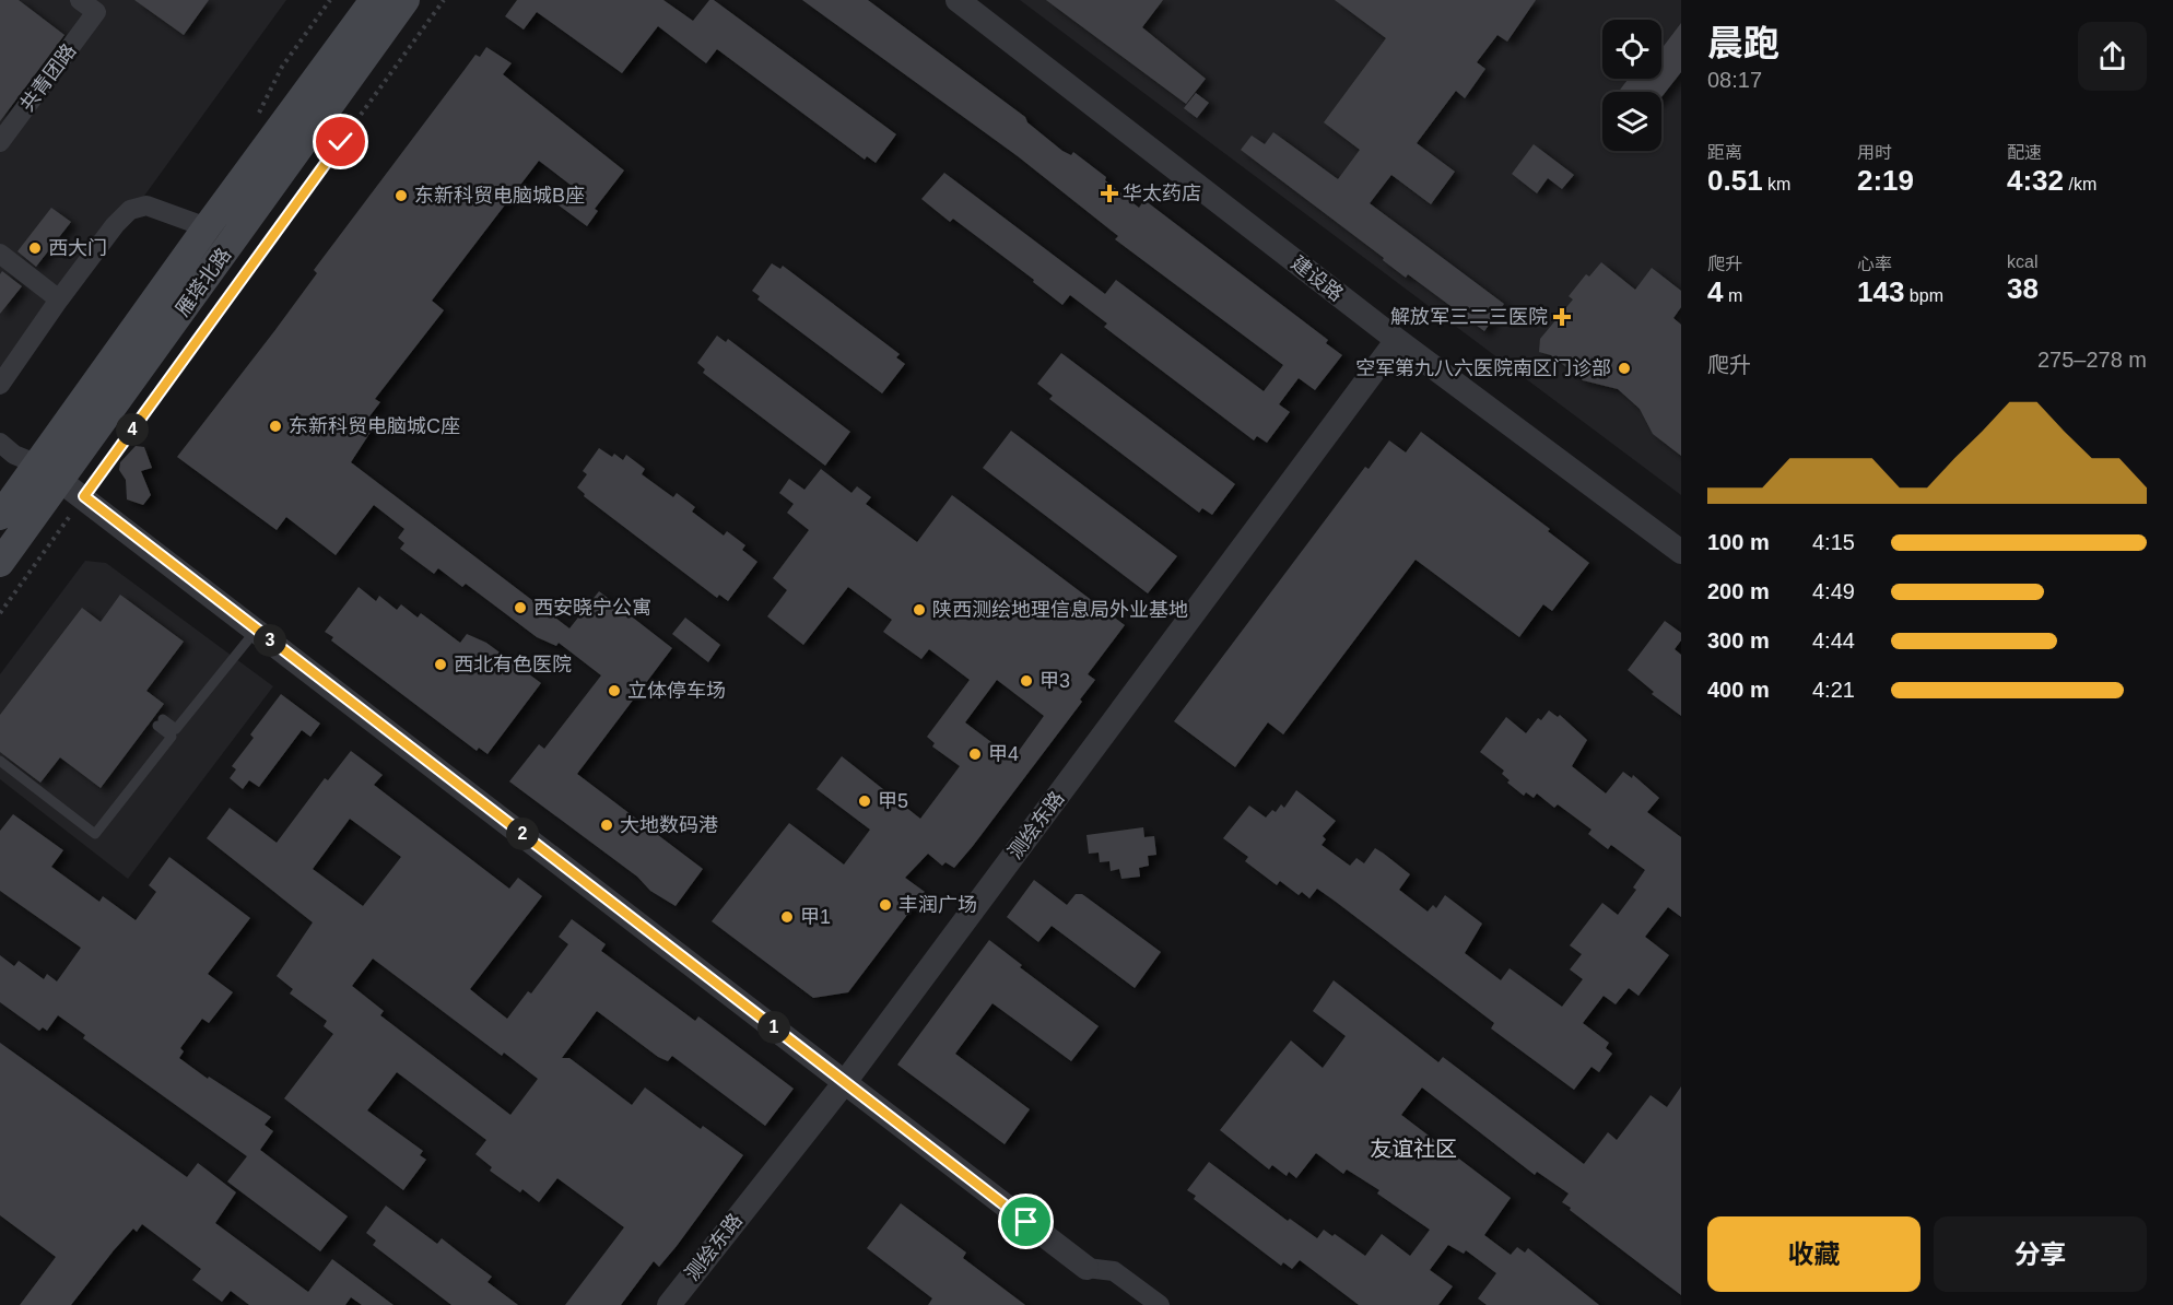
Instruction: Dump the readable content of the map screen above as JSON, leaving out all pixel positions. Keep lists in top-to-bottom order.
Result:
{
  "streets": {
    "main road": ["雁塔北路"],
    "street": ["共青团路", "建设路", "测绘东路"]
  },
  "crossings": [
    ["建设路", "测绘东路"]
  ],
  "districts": ["友谊社区"],
  "places": {
    "health": ["华太药店", "解放军三二三医院"],
    "other": [
      "东新科贸电脑城B座",
      "西大门",
      "空军第九八六医院南区门诊部",
      "东新科贸电脑城C座",
      "西安晓宁公寓",
      "陕西测绘地理信息局外业基地",
      "西北有色医院",
      "甲3",
      "立体停车场",
      "甲4",
      "甲5",
      "大地数码港",
      "丰润广场",
      "甲1"
    ]
  },
  "page": {
    "heading": ["晨跑", "08:17"],
    "stats": [
      ["距离", "0.51 km"],
      ["用时", "2:19"],
      ["配速", "4:32 /km"],
      ["爬升", "4 m"],
      ["心率", "143 bpm"],
      ["kcal", "38"]
    ],
    "chart": ["爬升", "275–278 m"],
    "pins": [
      "4",
      "3",
      "2",
      "1"
    ],
    "list": [
      {
        "name": "100 m",
        "note": "4:15"
      },
      {
        "name": "200 m",
        "note": "4:49"
      },
      {
        "name": "300 m",
        "note": "4:44"
      },
      {
        "name": "400 m",
        "note": "4:21"
      }
    ],
    "buttons": ["收藏", "分享"]
  }
}
